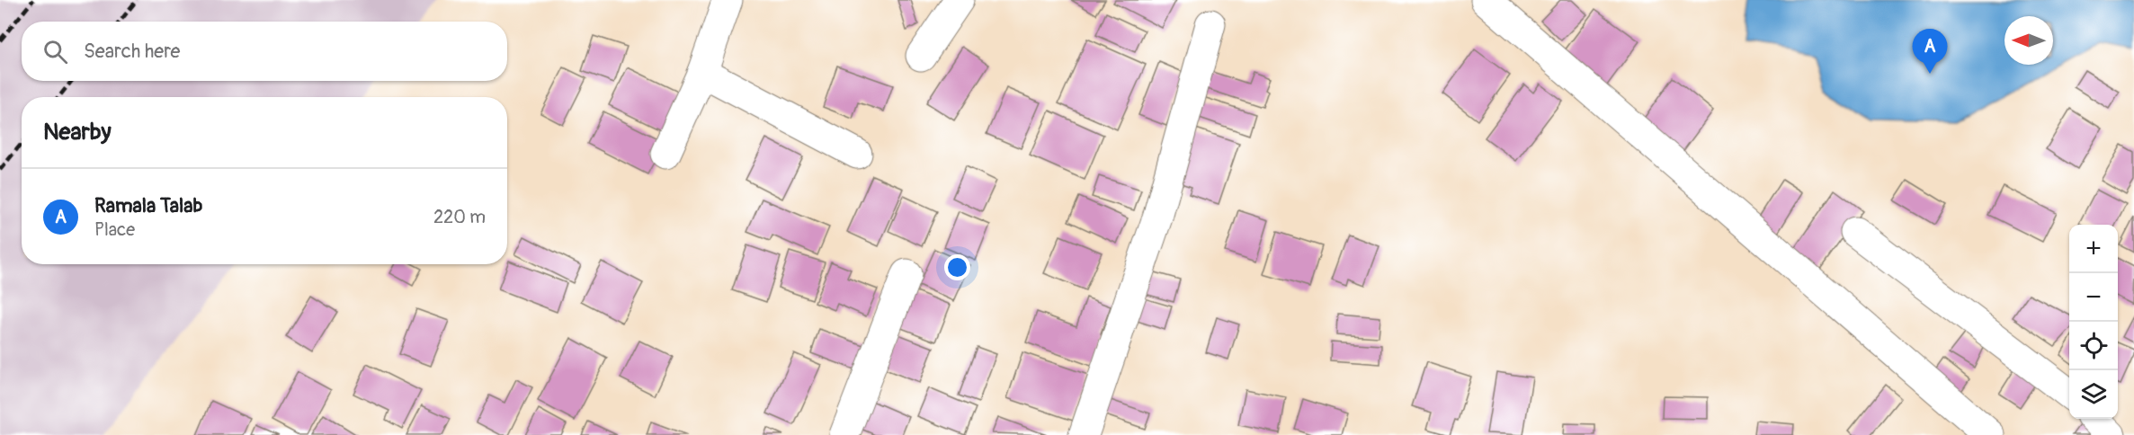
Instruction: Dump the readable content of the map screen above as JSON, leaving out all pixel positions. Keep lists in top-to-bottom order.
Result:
{
  "north": "left",
  "page": {
    "search": "Search here",
    "pins": "A",
    "heading": "Nearby",
    "list": [
      {
        "mark": "A",
        "name": "Ramala Talab",
        "note": "Place",
        "value": "220 m"
      }
    ],
    "map_buttons": ["+", "−"]
  }
}
